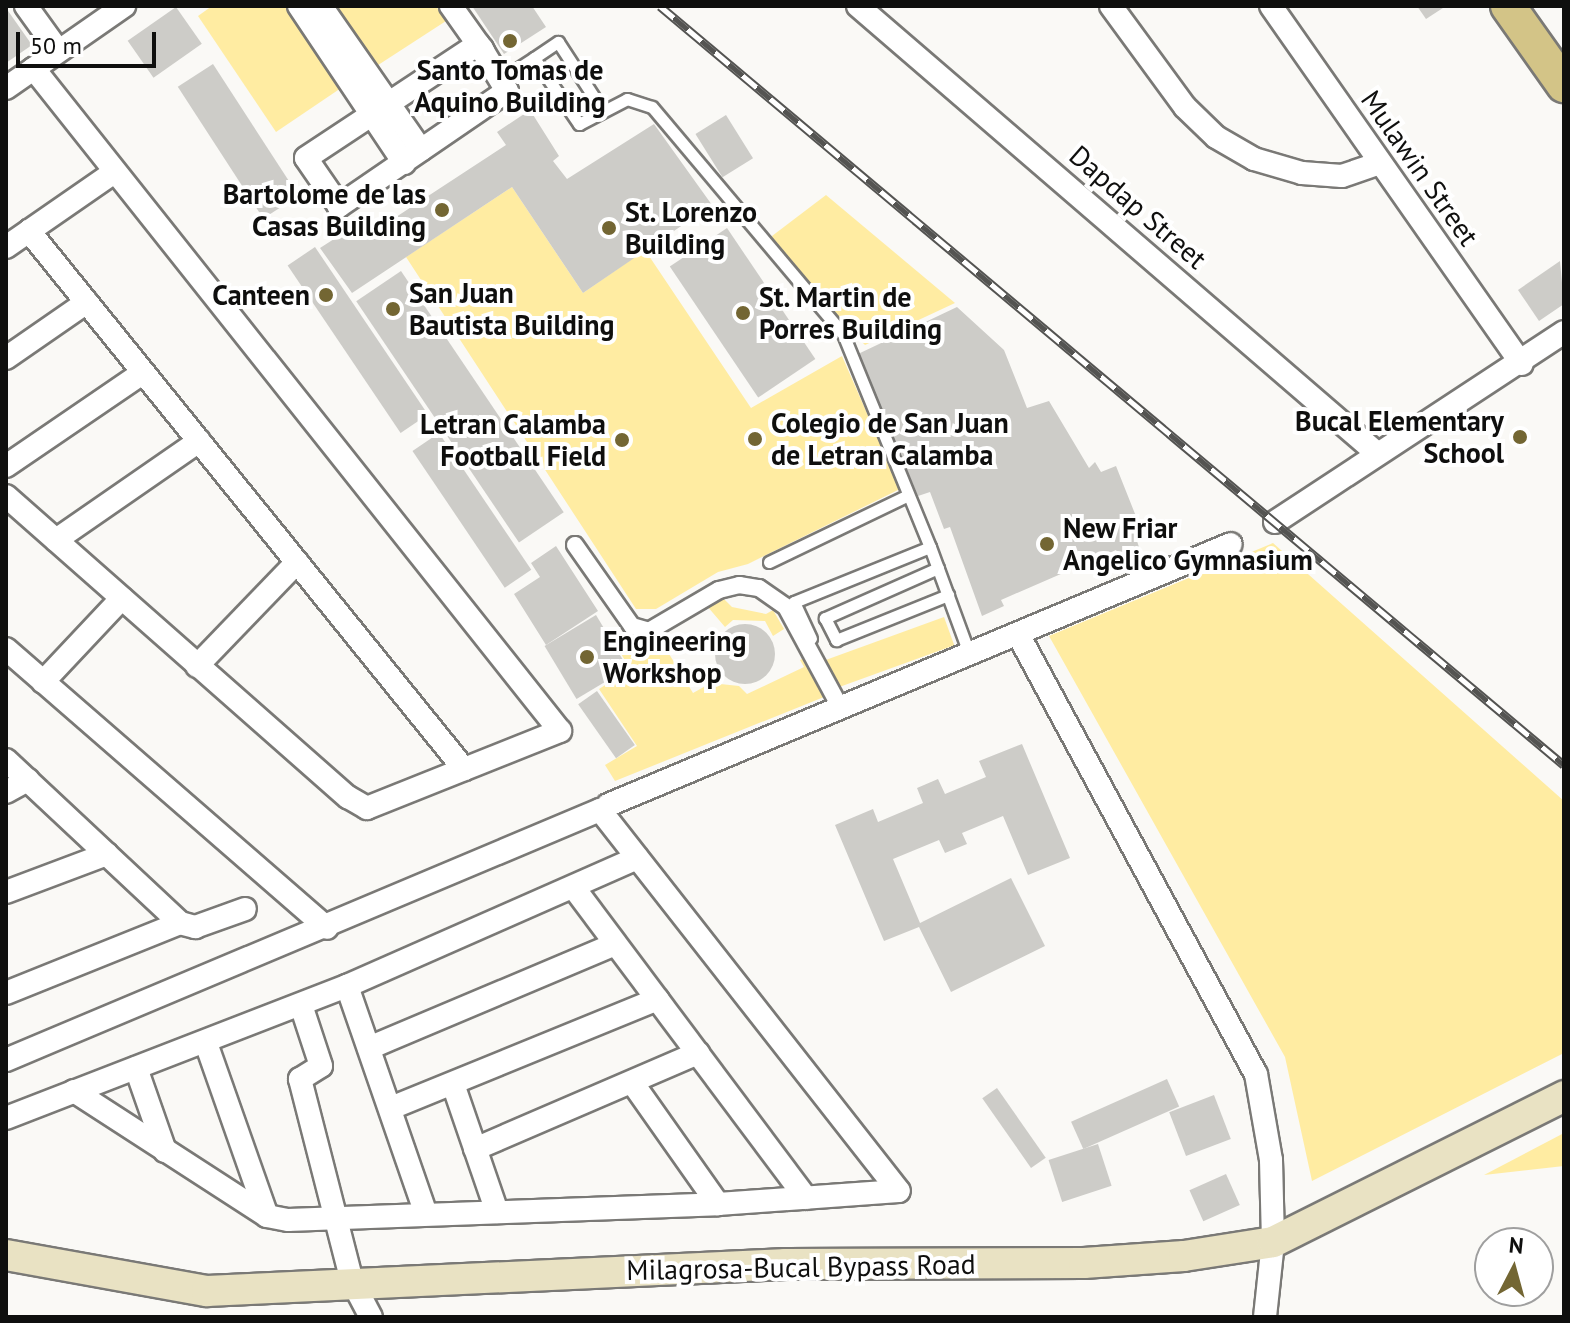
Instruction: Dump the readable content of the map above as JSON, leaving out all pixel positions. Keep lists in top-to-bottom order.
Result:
{
  "streets": {
    "main road": ["Milagrosa-Bucal Bypass Road"],
    "street": ["Mulawin Street", "Dapdap Street"]
  },
  "places": [
    "Santo Tomas de Aquino Building",
    "Bartolome de las Casas Building",
    "St. Lorenzo Building",
    "Canteen",
    "San Juan Bautista Building",
    "St. Martin de Porres Building",
    "Bucal Elementary School",
    "Colegio de San Juan de Letran Calamba",
    "Letran Calamba Football Field",
    "New Friar Angelico Gymnasium",
    "Engineering Workshop"
  ],
  "scale_bar": "50 m",
  "north": "top"
}
